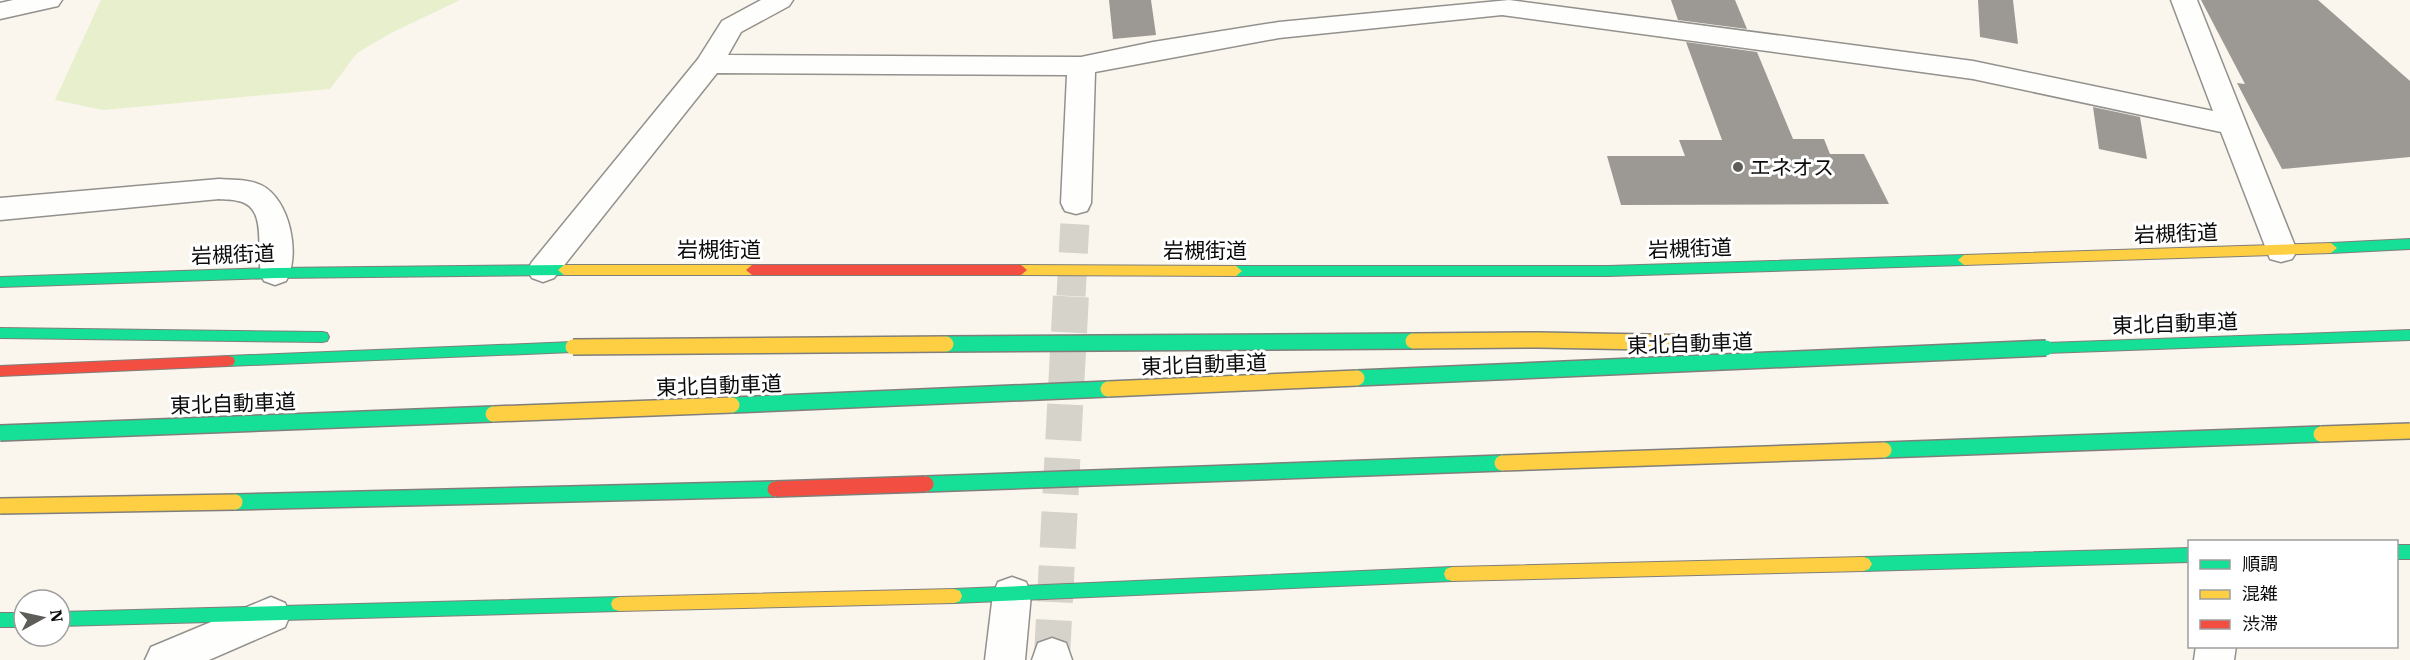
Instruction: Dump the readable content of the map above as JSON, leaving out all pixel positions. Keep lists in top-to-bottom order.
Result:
{
  "streets": {
    "highway": ["岩槻街道", "東北自動車道"]
  },
  "places": ["エネオス"],
  "legend": ["順調", "混雑", "渋滞"],
  "north": "right"
}
